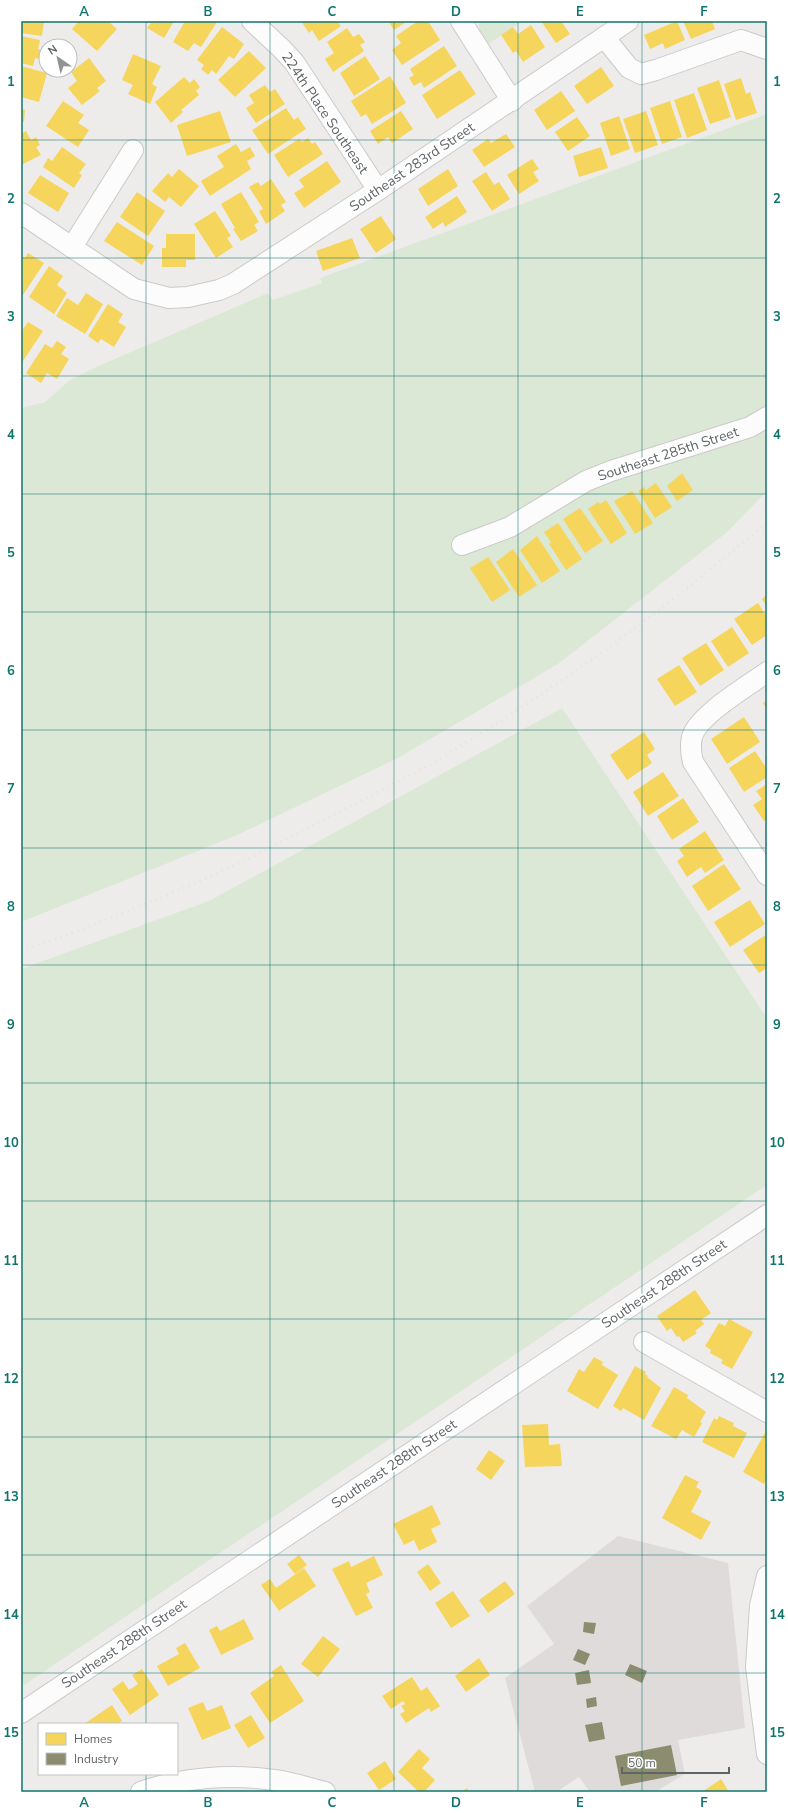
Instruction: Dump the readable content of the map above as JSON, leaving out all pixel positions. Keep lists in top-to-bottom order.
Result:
{
  "streets": {
    "street": [
      "224th Place Southeast",
      "Southeast 283rd Street",
      "Southeast 285th Street",
      "Southeast 288th Street"
    ]
  },
  "crossings": [
    ["224th Place Southeast", "Southeast 283rd Street"]
  ],
  "legend": ["Homes", "Industry"],
  "scale_bar": "50 m",
  "north": "top left",
  "grid": {
    "columns": [
      "A",
      "B",
      "C",
      "D",
      "E",
      "F"
    ],
    "rows": [
      "1",
      "2",
      "3",
      "4",
      "5",
      "6",
      "7",
      "8",
      "9",
      "10",
      "11",
      "12",
      "13",
      "14",
      "15"
    ]
  }
}
